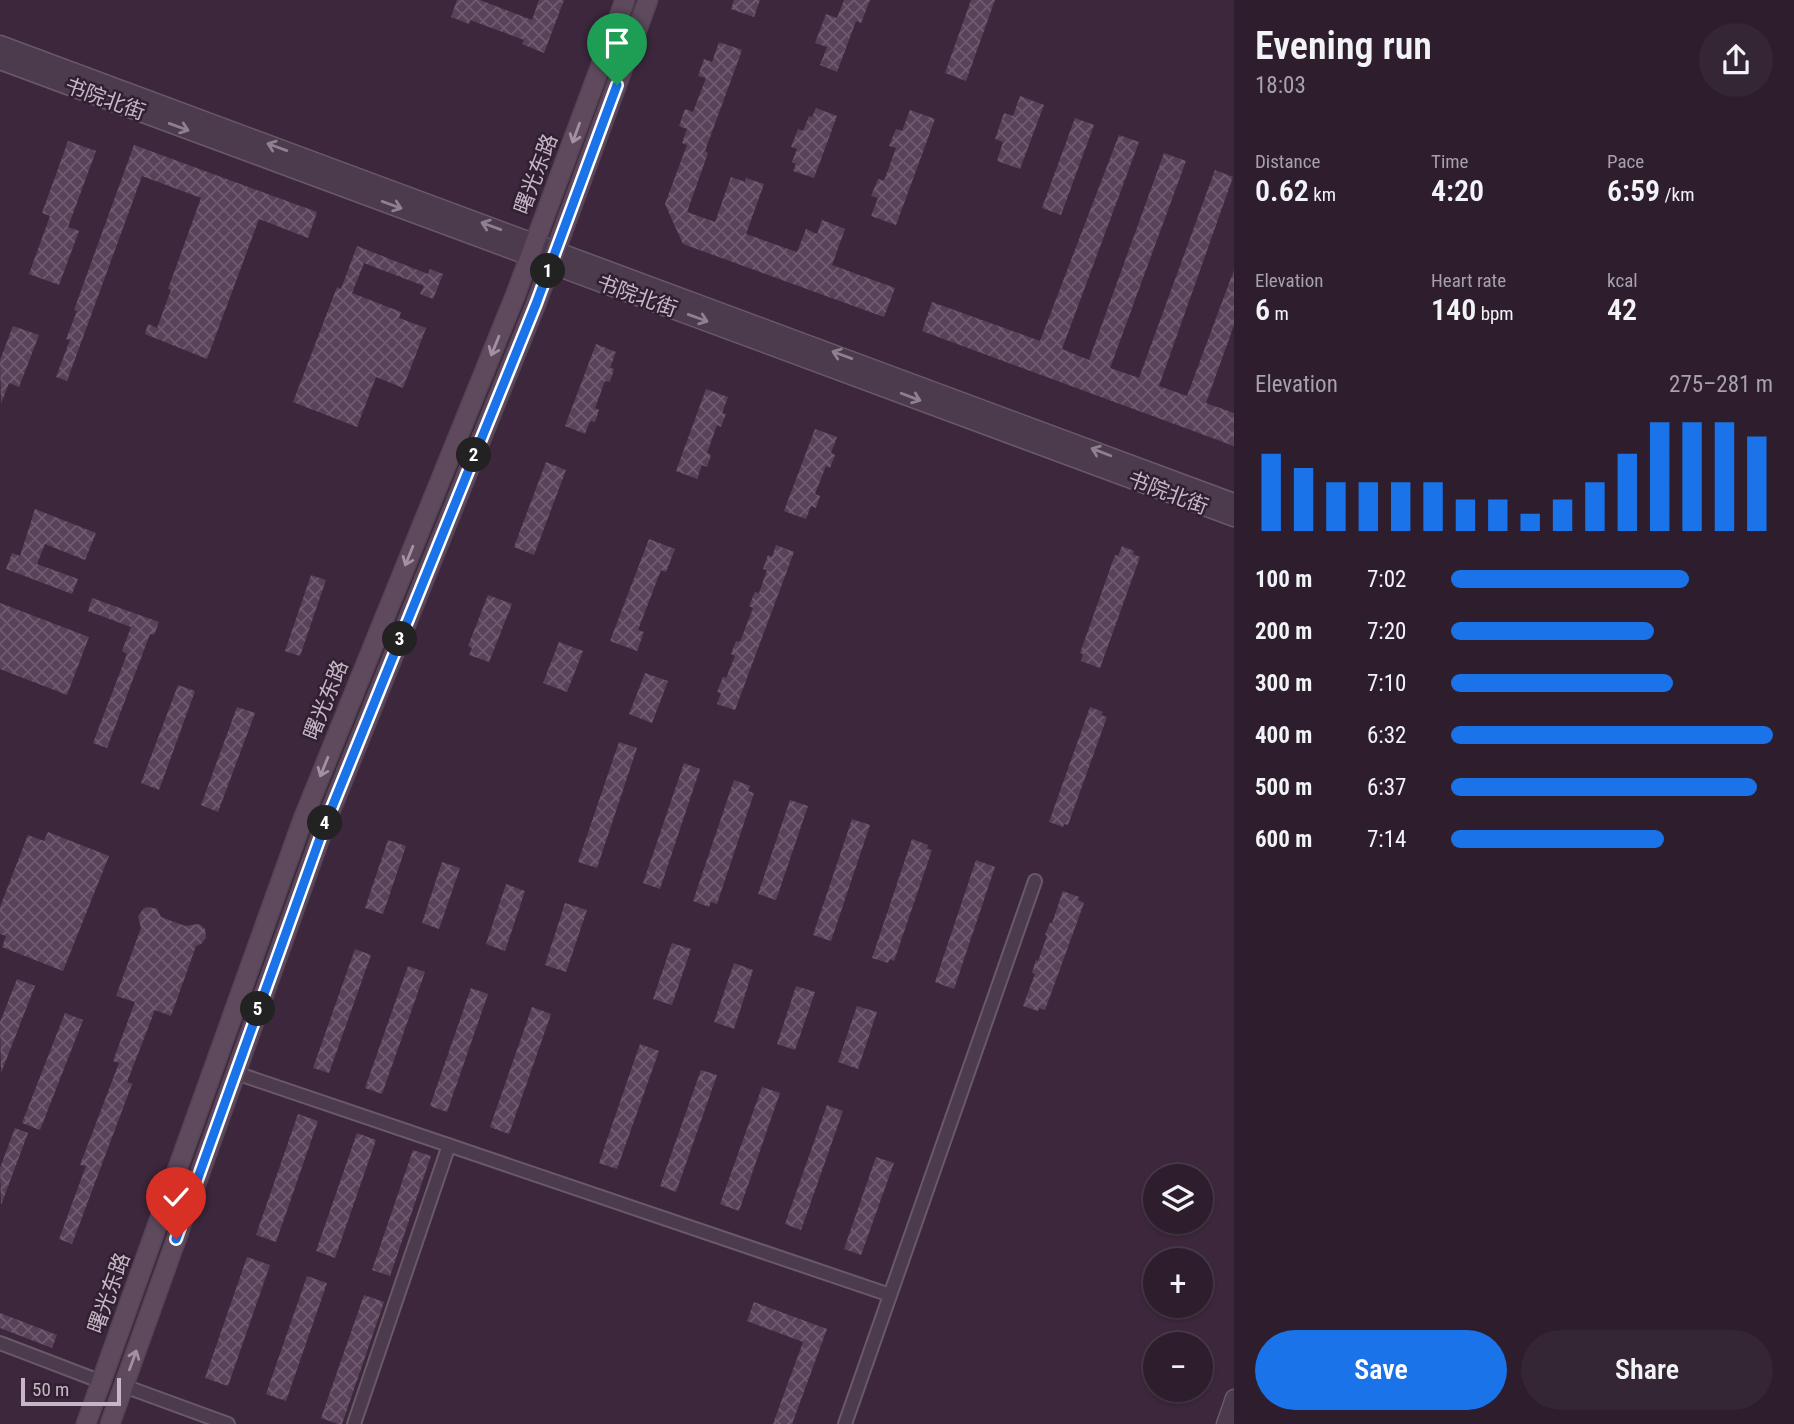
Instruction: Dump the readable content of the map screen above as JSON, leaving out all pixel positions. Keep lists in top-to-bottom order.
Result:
{
  "streets": {
    "main road": ["曙光东路"],
    "street": ["书院北街"]
  },
  "crossings": [
    ["书院北街", "曙光东路"]
  ],
  "scale_bar": "50 m",
  "page": {
    "heading": ["Evening run", "18:03"],
    "stats": [
      ["Distance", "0.62 km"],
      ["Time", "4:20"],
      ["Pace", "6:59 /km"],
      ["Elevation", "6 m"],
      ["Heart rate", "140 bpm"],
      ["kcal", "42"]
    ],
    "pins": [
      "1",
      "2",
      "3",
      "4",
      "5"
    ],
    "chart": ["Elevation", "275–281 m"],
    "list": [
      {
        "name": "100 m",
        "note": "7:02"
      },
      {
        "name": "200 m",
        "note": "7:20"
      },
      {
        "name": "300 m",
        "note": "7:10"
      },
      {
        "name": "400 m",
        "note": "6:32"
      },
      {
        "name": "500 m",
        "note": "6:37"
      },
      {
        "name": "600 m",
        "note": "7:14"
      }
    ],
    "map_buttons": ["+", "−"],
    "buttons": ["Save", "Share"],
    "scale": "50 m"
  }
}
